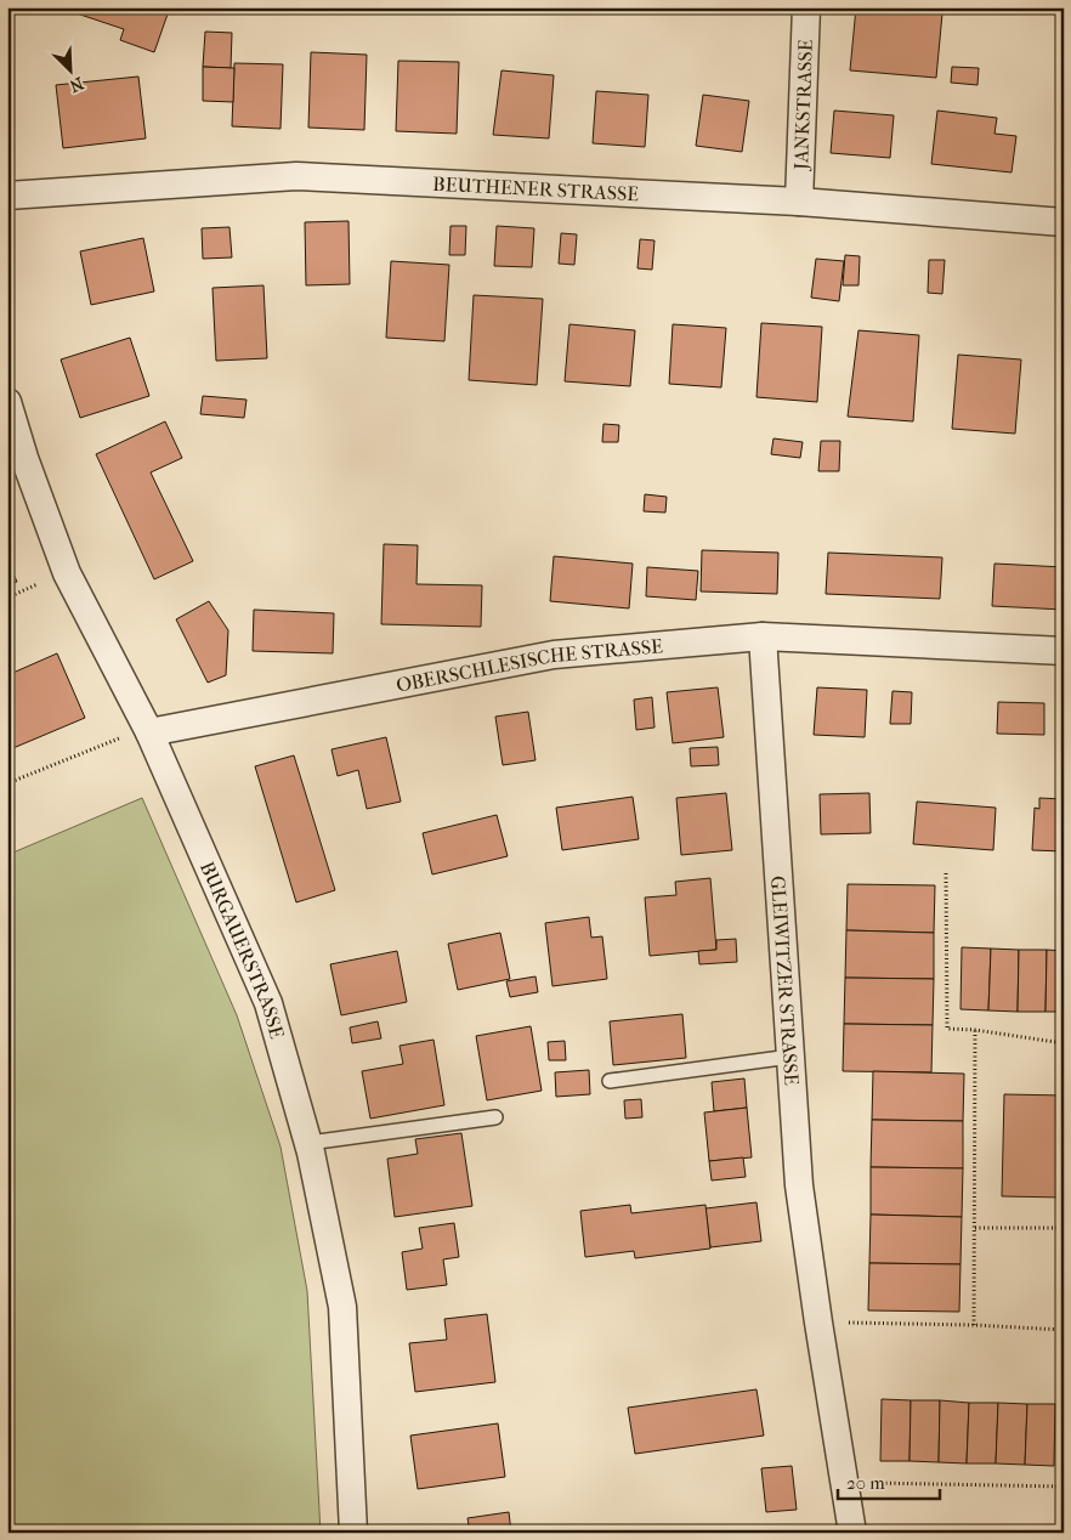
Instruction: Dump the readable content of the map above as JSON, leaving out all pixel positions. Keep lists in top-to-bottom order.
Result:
{
  "streets": {
    "street": [
      "JANKSTRASSE",
      "BEUTHENER STRASSE",
      "OBERSCHLESISCHE STRASSE",
      "BURGAUERSTRASSE",
      "GLEIWITZER STRASSE"
    ]
  },
  "crossings": [
    ["JANKSTRASSE", "BEUTHENER STRASSE"],
    ["OBERSCHLESISCHE STRASSE", "BURGAUERSTRASSE"],
    ["OBERSCHLESISCHE STRASSE", "GLEIWITZER STRASSE"]
  ],
  "scale_bar": "20 m",
  "north": "bottom right"
}
